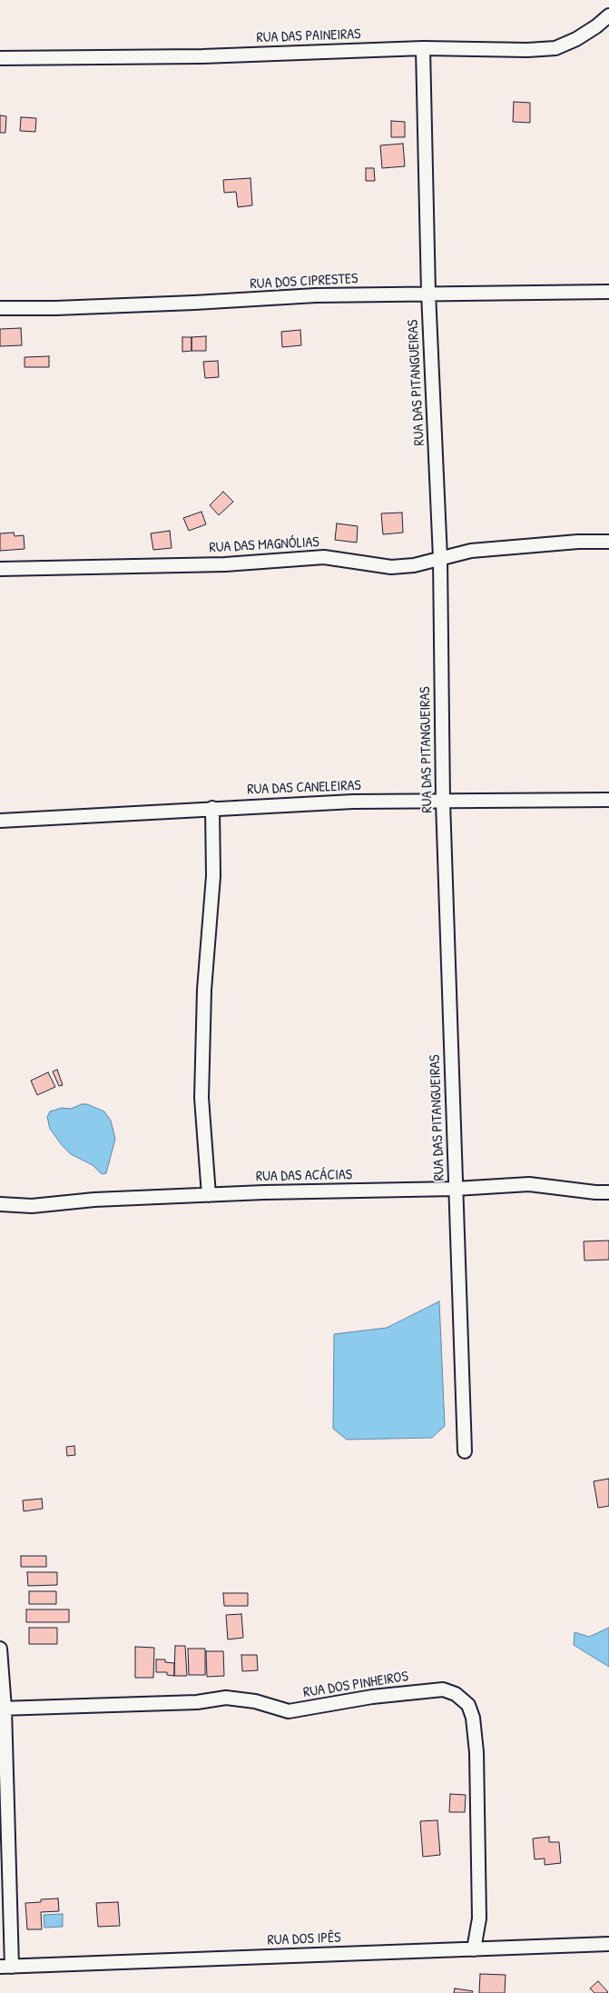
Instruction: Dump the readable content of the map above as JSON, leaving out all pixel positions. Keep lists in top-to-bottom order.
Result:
{
  "streets": {
    "street": [
      "RUA DAS PAINEIRAS",
      "RUA DOS CIPRESTES",
      "RUA DAS PITANGUEIRAS",
      "RUA DAS MAGNÓLIAS",
      "RUA DAS CANELEIRAS",
      "RUA DAS ACÁCIAS",
      "RUA DOS PINHEIROS",
      "RUA DOS IPÊS"
    ]
  },
  "crossings": [
    ["RUA DAS PAINEIRAS", "RUA DAS PITANGUEIRAS"],
    ["RUA DOS CIPRESTES", "RUA DAS PITANGUEIRAS"],
    ["RUA DAS PITANGUEIRAS", "RUA DAS MAGNÓLIAS"],
    ["RUA DAS PITANGUEIRAS", "RUA DAS CANELEIRAS"],
    ["RUA DAS PITANGUEIRAS", "RUA DAS ACÁCIAS"],
    ["RUA DOS PINHEIROS", "RUA DOS IPÊS"]
  ]
}
